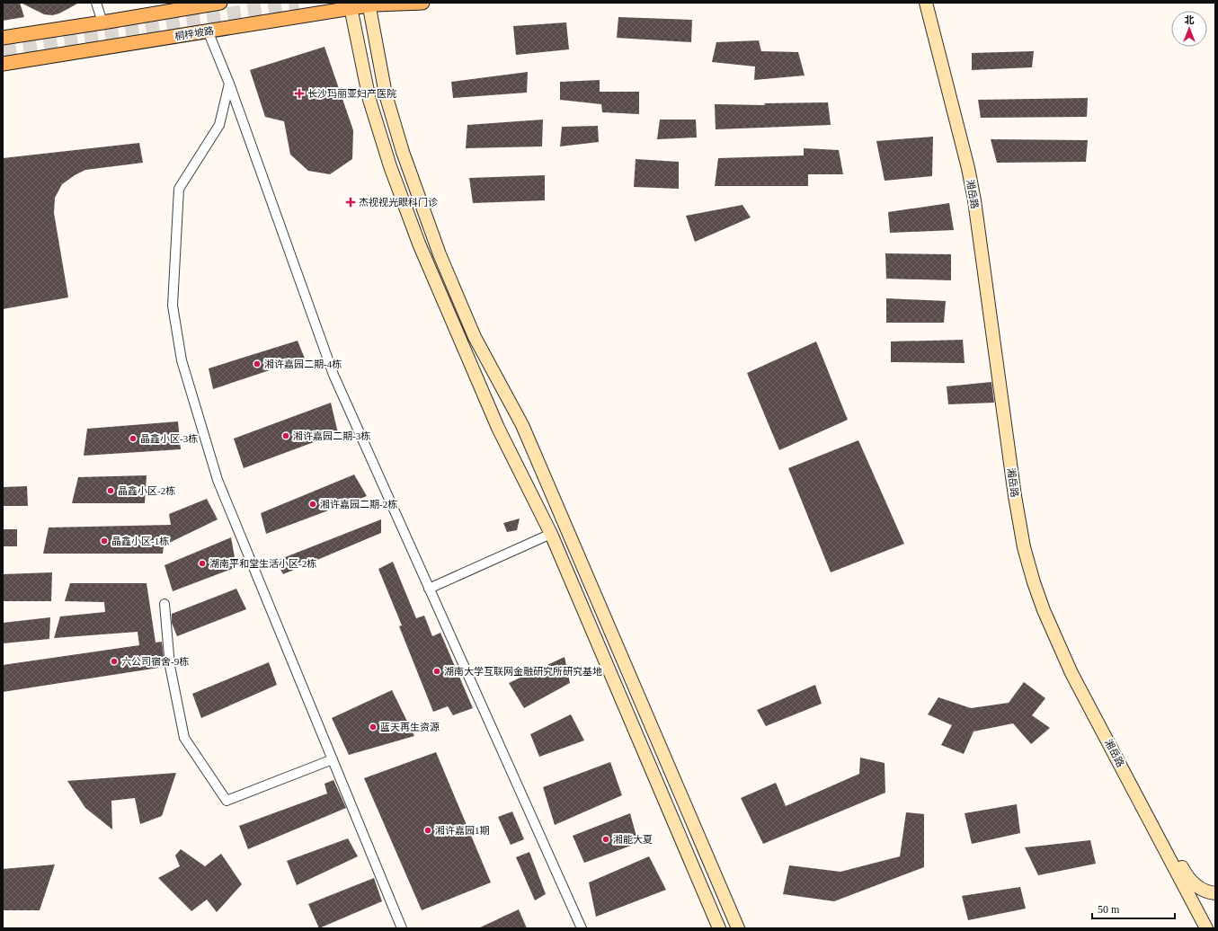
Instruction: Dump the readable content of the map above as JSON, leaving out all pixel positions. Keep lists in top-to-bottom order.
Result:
{
  "streets": {
    "main road": ["桐梓坡路", "湘岳路"]
  },
  "places": {
    "health": ["长沙玛丽亚妇产医院", "杰视视光眼科门诊"],
    "other": [
      "湘许嘉园二期-4栋",
      "湘许嘉园二期-3栋",
      "晶鑫小区-3栋",
      "晶鑫小区-2栋",
      "湘许嘉园二期-2栋",
      "晶鑫小区-1栋",
      "湖南平和堂生活小区-2栋",
      "六公司宿舍-9栋",
      "湖南大学互联网金融研究所研究基地",
      "蓝天再生资源",
      "湘许嘉园1期",
      "湘能大夏"
    ]
  },
  "scale_bar": "50 m",
  "north": "top"
}
